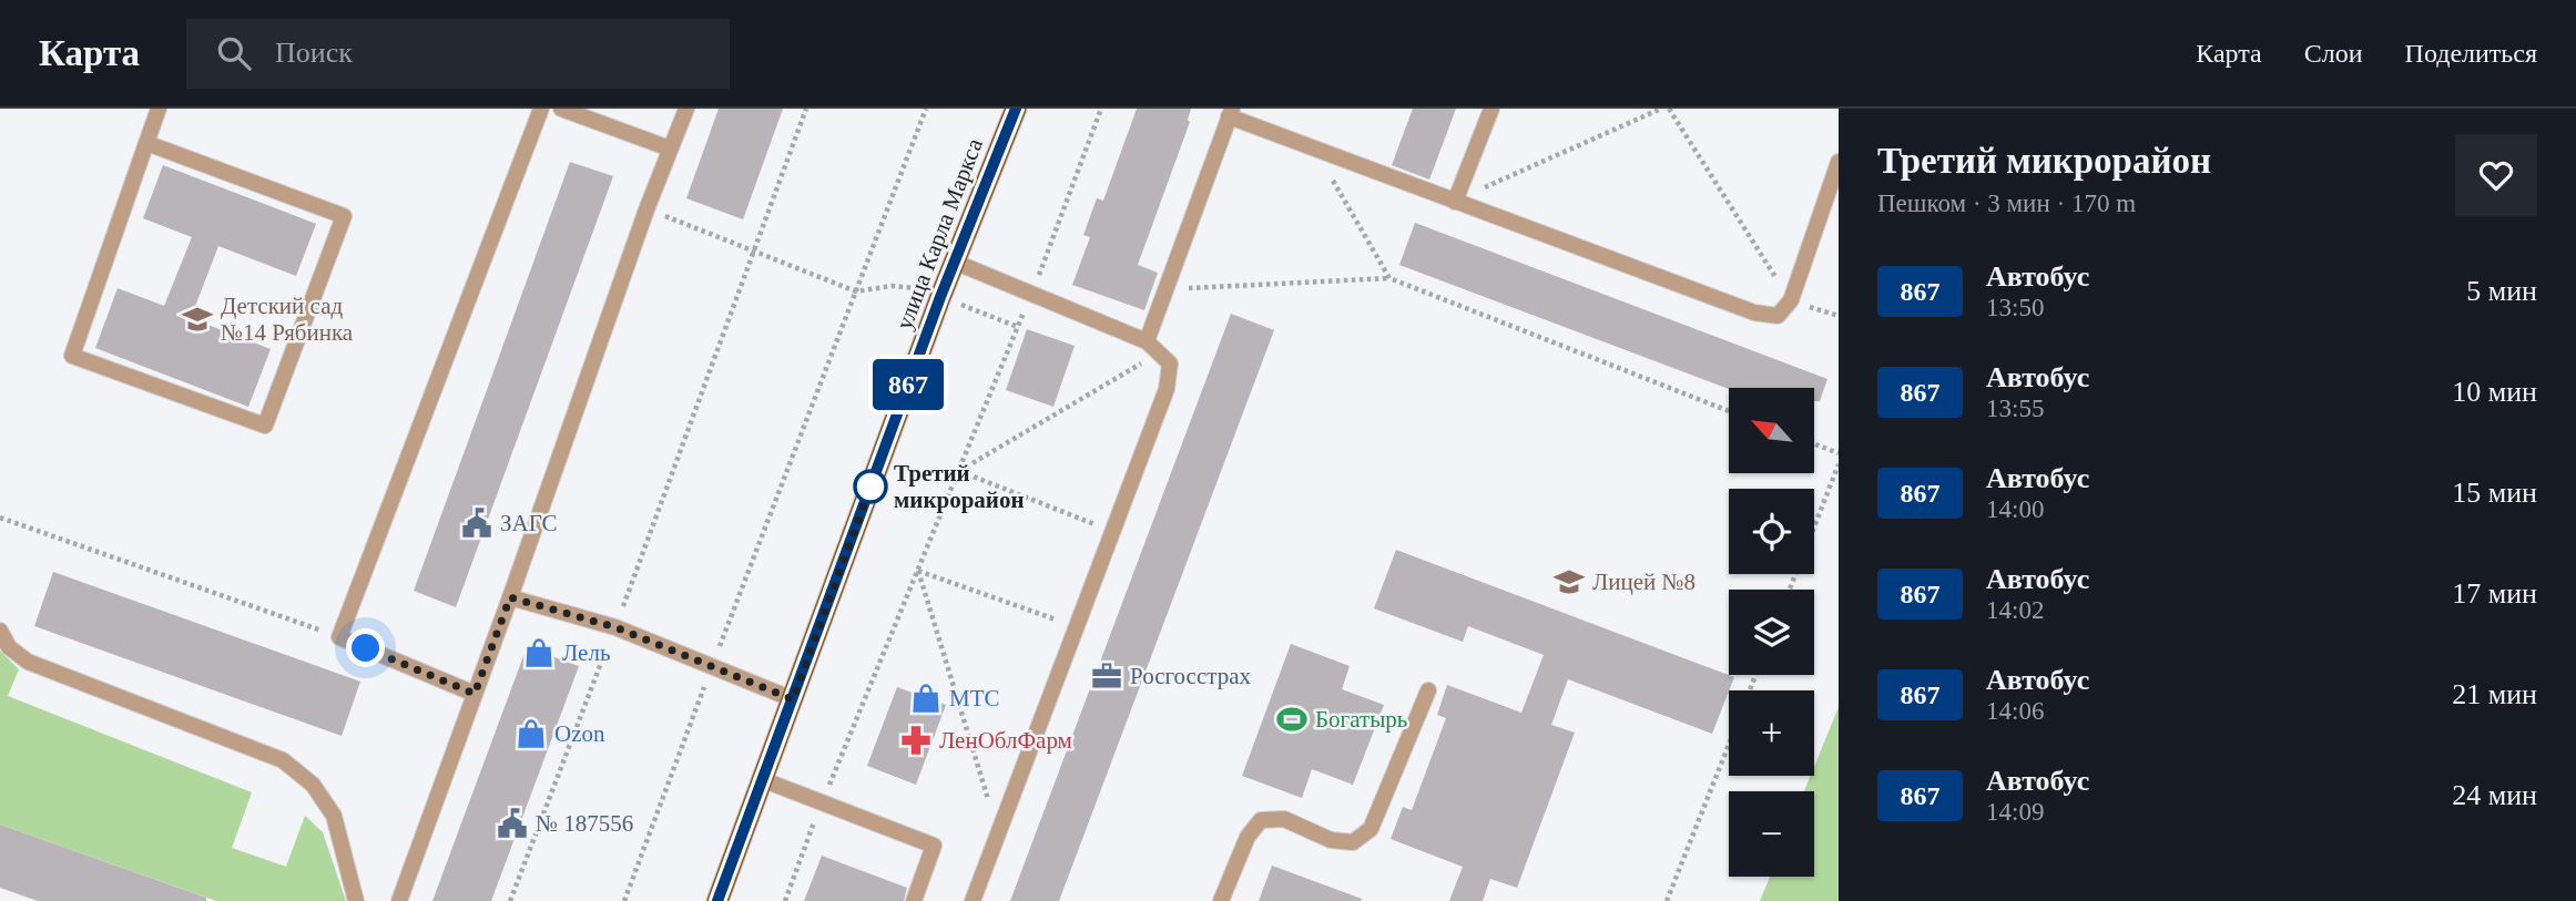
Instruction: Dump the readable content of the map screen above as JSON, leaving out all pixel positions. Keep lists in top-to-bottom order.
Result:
{
  "streets": {
    "main road": ["улица Карла Маркса"]
  },
  "places": {
    "school or university": ["Детский сад №14 Рябинка", "Лицей №8"],
    "other": ["Третий микрорайон"],
    "public building": ["ЗАГС", "№ 187556"],
    "shop": ["Лель", "МТС", "Ozon"],
    "office": ["Росгосстрах"],
    "sports": ["Богатырь"],
    "pharmacy": ["ЛенОблФарм"]
  },
  "lines": ["bus line 867"],
  "north": "top left",
  "page": {
    "header": "Карта",
    "search": "Поиск",
    "nav": ["Карта", "Слои", "Поделиться"],
    "on_map": "867",
    "heading": ["Третий микрорайон", "Пешком · 3 мин · 170 m"],
    "list": [
      {
        "mark": "867",
        "name": "Автобус",
        "note": "13:50",
        "value": "5 мин"
      },
      {
        "mark": "867",
        "name": "Автобус",
        "note": "13:55",
        "value": "10 мин"
      },
      {
        "mark": "867",
        "name": "Автобус",
        "note": "14:00",
        "value": "15 мин"
      },
      {
        "mark": "867",
        "name": "Автобус",
        "note": "14:02",
        "value": "17 мин"
      },
      {
        "mark": "867",
        "name": "Автобус",
        "note": "14:06",
        "value": "21 мин"
      },
      {
        "mark": "867",
        "name": "Автобус",
        "note": "14:09",
        "value": "24 мин"
      }
    ],
    "map_buttons": ["+", "−"]
  }
}
